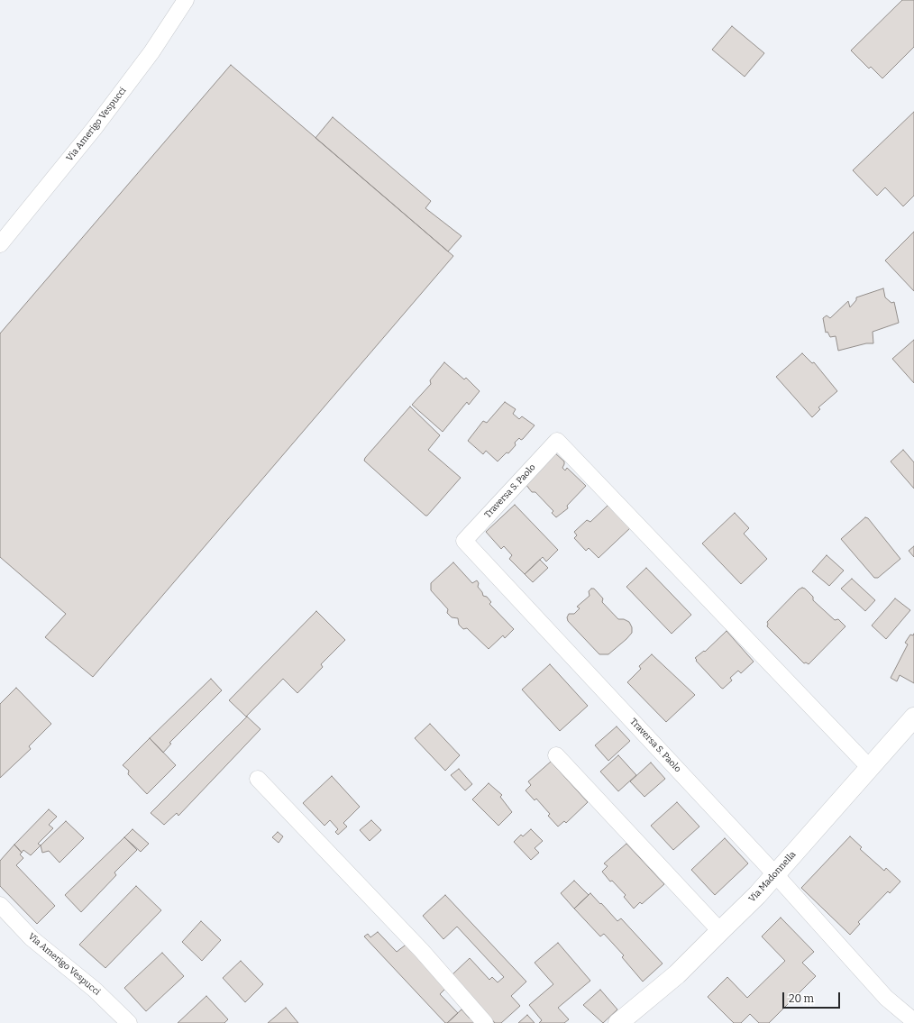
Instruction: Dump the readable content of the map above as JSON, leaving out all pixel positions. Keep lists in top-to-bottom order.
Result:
{
  "streets": {
    "street": ["Via Amerigo Vespucci", "Traversa S. Paolo", "Via Madonnella"]
  },
  "crossings": [
    ["Traversa S. Paolo", "Via Madonnella"]
  ],
  "scale_bar": "20 m"
}
